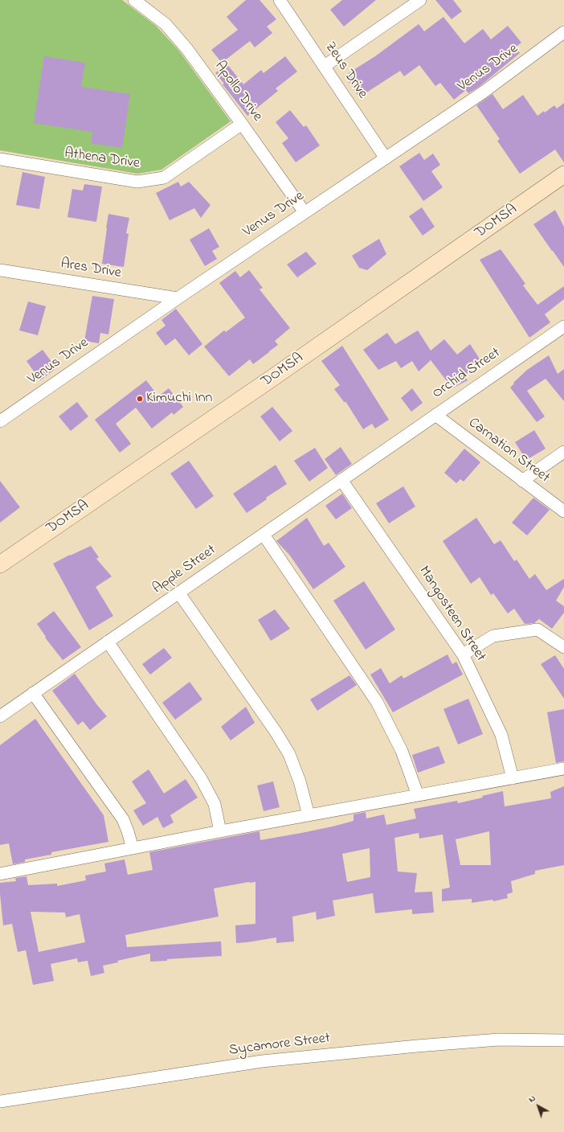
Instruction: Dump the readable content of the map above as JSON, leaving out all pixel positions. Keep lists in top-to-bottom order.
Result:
{
  "streets": {
    "main road": ["DOMSA"],
    "street": [
      "Venus Drive",
      "Zeus Drive",
      "Apollo Drive",
      "Athena Drive",
      "Ares Drive",
      "Orchid Street",
      "Carnation Street",
      "Apple Street",
      "Mangosteen Street",
      "Sycamore Street"
    ]
  },
  "crossings": [
    ["Venus Drive", "Zeus Drive"],
    ["Venus Drive", "Apollo Drive"],
    ["Venus Drive", "Ares Drive"],
    ["Apollo Drive", "Athena Drive"],
    ["Orchid Street", "Carnation Street"],
    ["Orchid Street", "Apple Street"],
    ["Apple Street", "Mangosteen Street"]
  ],
  "places": ["Kimuchi Inn"],
  "north": "top left"
}
